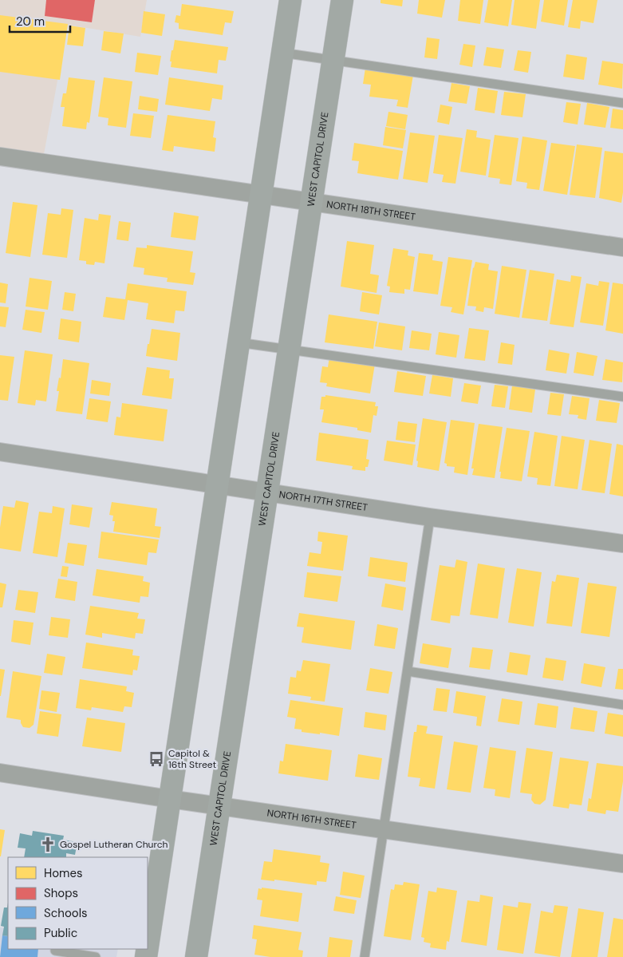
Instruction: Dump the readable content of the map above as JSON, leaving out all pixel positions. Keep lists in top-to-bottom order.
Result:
{
  "streets": {
    "main road": ["WEST CAPITOL DRIVE"],
    "street": ["NORTH 18TH STREET", "NORTH 17TH STREET", "NORTH 16TH STREET"]
  },
  "crossings": [
    ["WEST CAPITOL DRIVE", "NORTH 18TH STREET"],
    ["WEST CAPITOL DRIVE", "NORTH 17TH STREET"],
    ["WEST CAPITOL DRIVE", "NORTH 16TH STREET"]
  ],
  "places": {
    "bus stop": ["Capitol & 16th Street"],
    "church": ["Gospel Lutheran Church"]
  },
  "legend": [
    "Homes",
    "Shops",
    "Schools",
    "Public"
  ],
  "scale_bar": "20 m"
}
